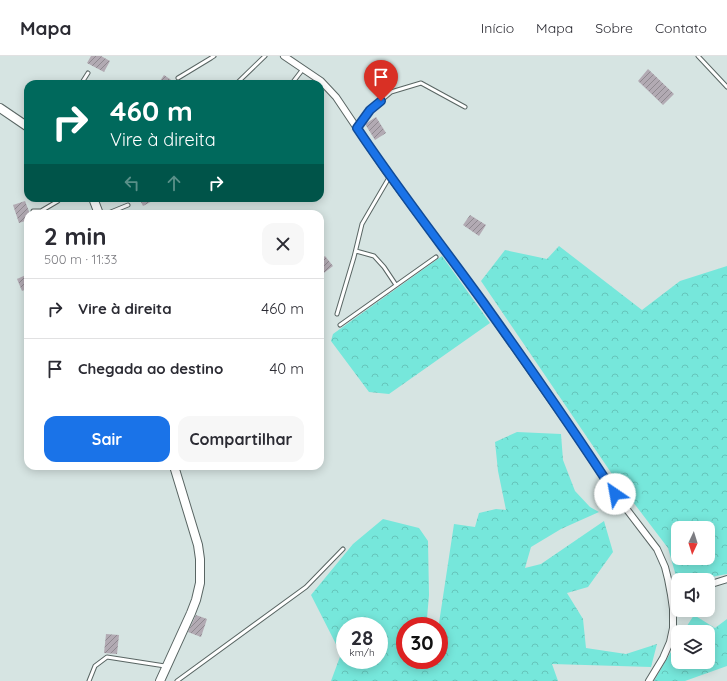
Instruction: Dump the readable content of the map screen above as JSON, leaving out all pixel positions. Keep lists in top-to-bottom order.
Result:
{
  "north": "bottom",
  "page": {
    "header": "Mapa",
    "nav": [
      "Início",
      "Mapa",
      "Sobre",
      "Contato"
    ],
    "turn": ["460 m", "Vire à direita"],
    "heading": ["2 min", "500 m · 11:33"],
    "list": [
      {
        "name": "Vire à direita",
        "value": "460 m"
      },
      {
        "name": "Chegada ao destino",
        "value": "40 m"
      }
    ],
    "buttons": ["Sair", "Compartilhar"],
    "speed": "28 km/h",
    "limit": "30"
  }
}
